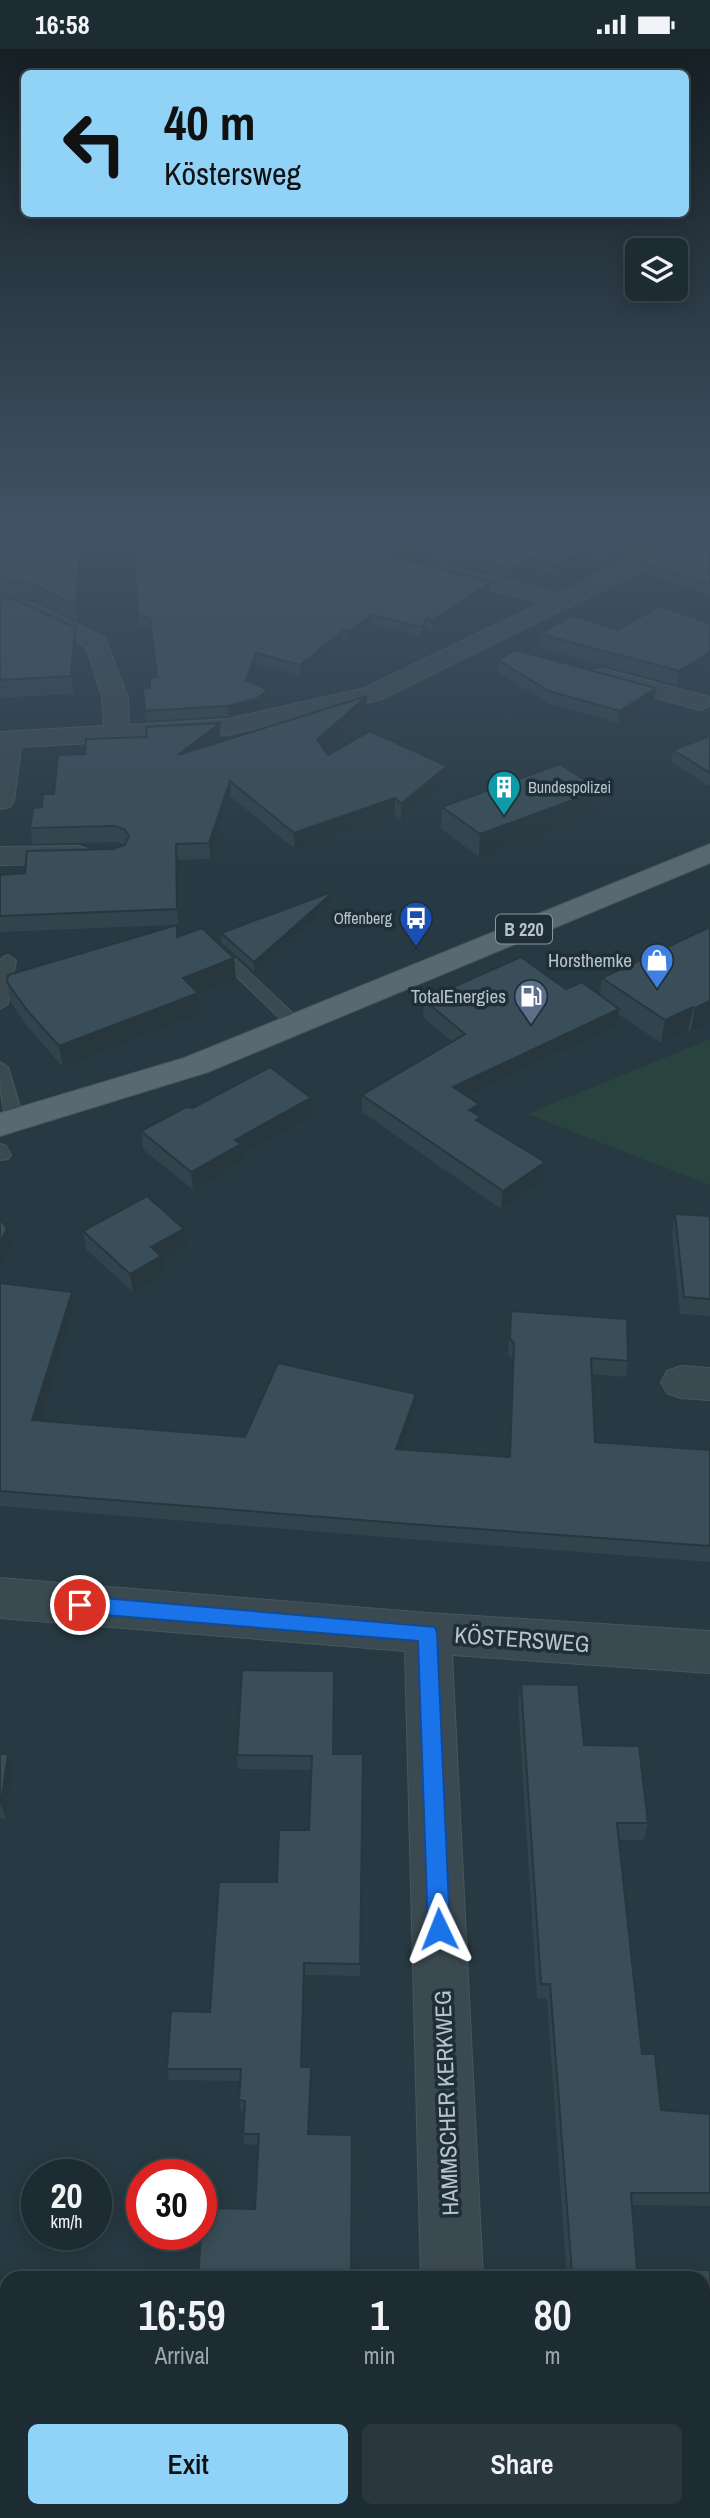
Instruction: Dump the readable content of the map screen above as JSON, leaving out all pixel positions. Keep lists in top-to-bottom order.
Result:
{
  "streets": {
    "main road": ["B 220"],
    "street": ["KÖSTERSWEG", "HAMMSCHER KERKWEG"]
  },
  "crossings": [
    ["KÖSTERSWEG", "HAMMSCHER KERKWEG"]
  ],
  "places": {
    "building": ["Bundespolizei"],
    "bus stop": ["Offenberg"],
    "shop": ["Horsthemke"],
    "fuel station": ["TotalEnergies"]
  },
  "page": {
    "status": "16:58",
    "turn": ["40 m", "Köstersweg"],
    "speed": "20 km/h",
    "limit": "30",
    "eta": [
      "16:59",
      "Arrival",
      "1",
      "min",
      "80",
      "m"
    ],
    "buttons": ["Exit", "Share"]
  }
}
